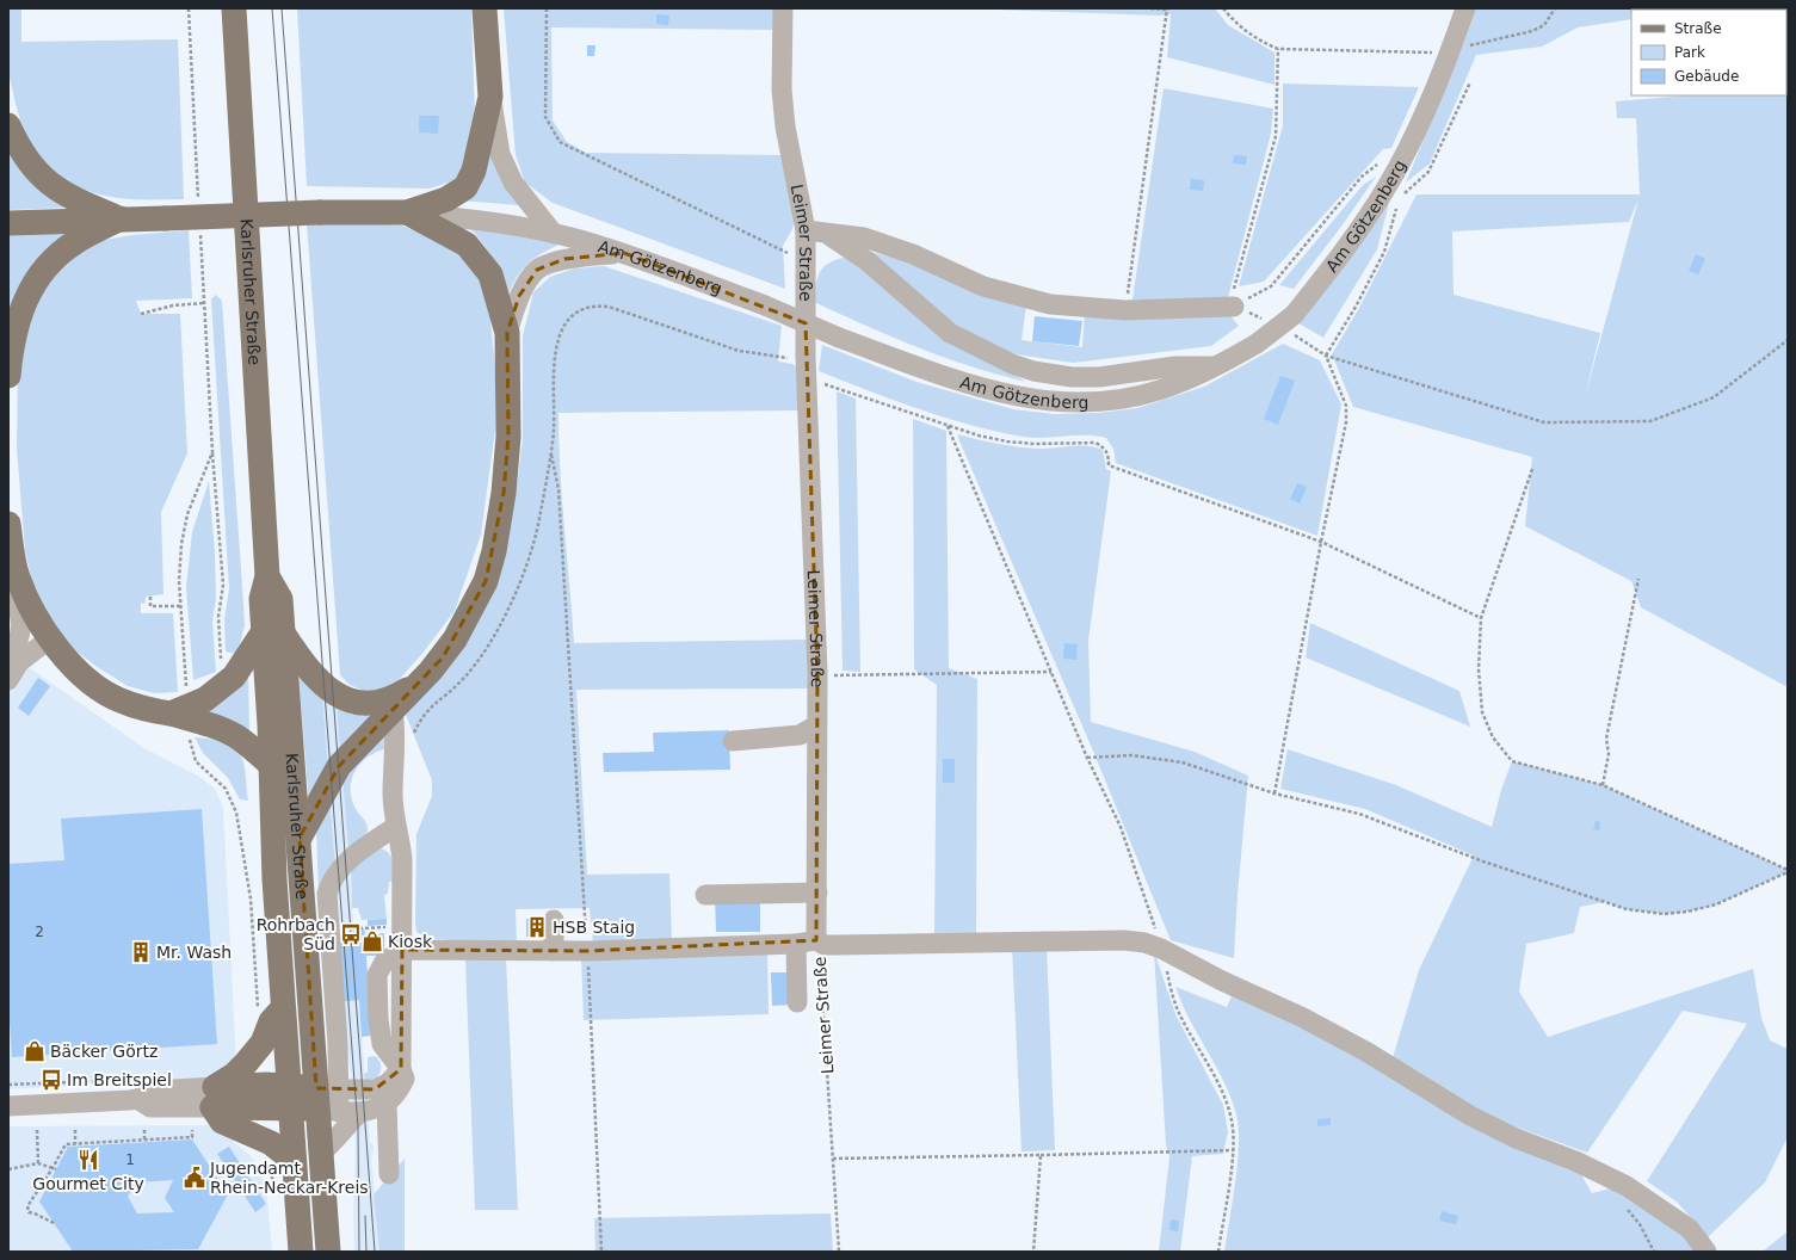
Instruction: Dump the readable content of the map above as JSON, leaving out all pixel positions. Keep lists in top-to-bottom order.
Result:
{
  "streets": {
    "main road": ["Karlsruher Straße"],
    "street": ["Am Götzenberg", "Leimer Straße"]
  },
  "places": {
    "building": ["HSB Staig", "Mr. Wash"],
    "bus stop": ["Rohrbach Süd", "Im Breitspiel"],
    "shop": ["Kiosk", "Bäcker Görtz"],
    "restaurant": ["Gourmet City"],
    "public building": ["Jugendamt Rhein-Neckar-Kreis"]
  },
  "house_numbers": ["2", "1"],
  "legend": ["Straße", "Park", "Gebäude"]
}
